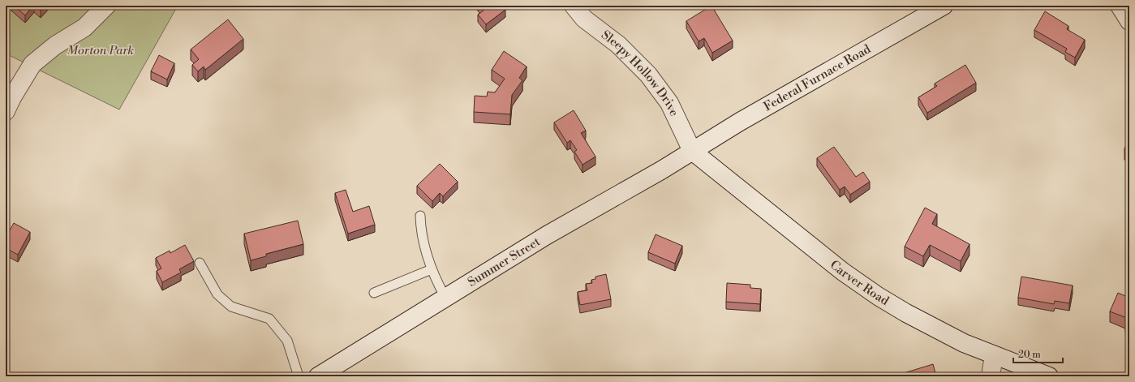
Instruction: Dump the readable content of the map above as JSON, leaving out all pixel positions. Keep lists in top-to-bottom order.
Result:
{
  "streets": {
    "street": [
      "Sleepy Hollow Drive",
      "Federal Furnace Road",
      "Summer Street",
      "Carver Road"
    ]
  },
  "crossings": [
    ["Sleepy Hollow Drive", "Federal Furnace Road"],
    ["Sleepy Hollow Drive", "Summer Street"],
    ["Sleepy Hollow Drive", "Carver Road"],
    ["Federal Furnace Road", "Summer Street"],
    ["Federal Furnace Road", "Carver Road"],
    ["Summer Street", "Carver Road"]
  ],
  "parks": ["Morton Park"],
  "scale_bar": "20 m"
}
